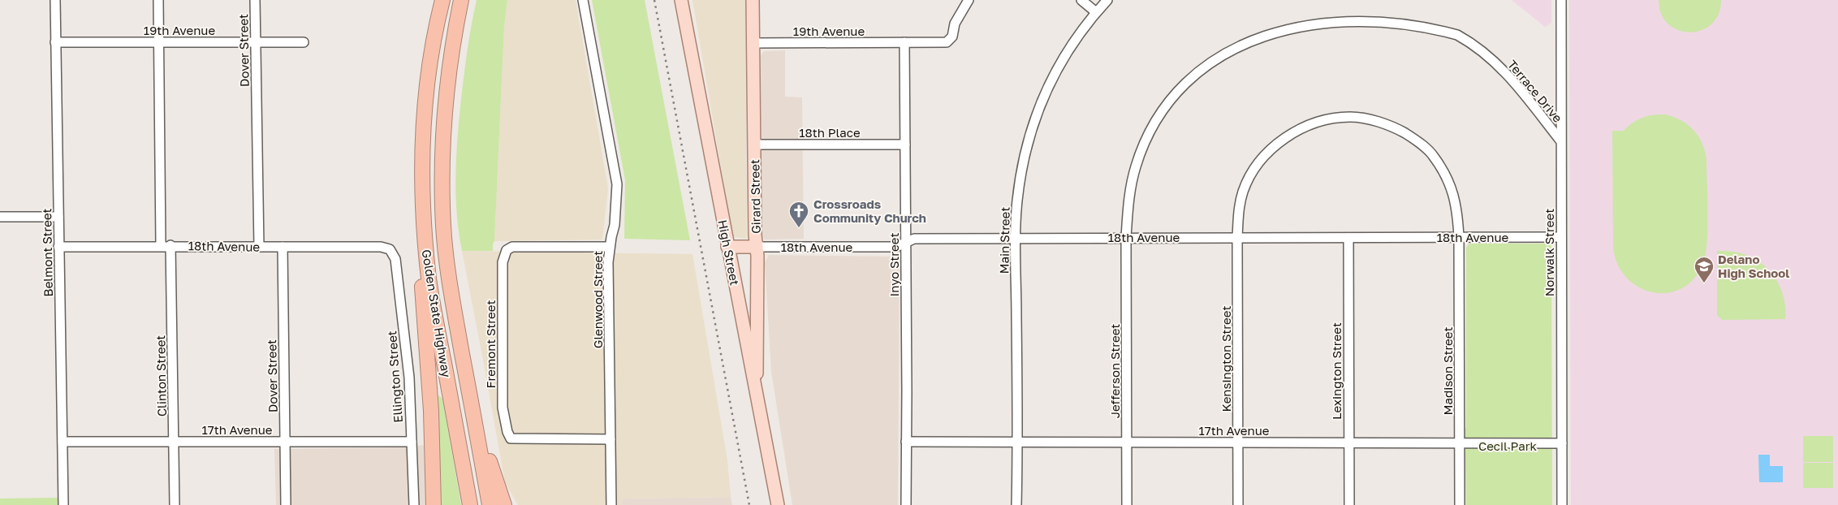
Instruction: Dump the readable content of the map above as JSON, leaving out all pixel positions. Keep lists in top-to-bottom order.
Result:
{
  "streets": {
    "highway": ["Golden State Highway"],
    "main road": ["Girard Street", "18th Avenue", "High Street"],
    "street": [
      "19th Avenue",
      "Dover Street",
      "Terrace Drive",
      "18th Place",
      "Main Street",
      "Belmont Street",
      "Norwalk Street",
      "Inyo Street",
      "Glenwood Street",
      "Fremont Street",
      "Kensington Street",
      "Jefferson Street",
      "Lexington Street",
      "Madison Street",
      "Clinton Street",
      "Ellington Street",
      "17th Avenue"
    ]
  },
  "crossings": [
    ["19th Avenue", "Dover Street"],
    ["19th Avenue", "Girard Street"],
    ["19th Avenue", "Belmont Street"],
    ["19th Avenue", "Inyo Street"],
    ["19th Avenue", "Clinton Street"],
    ["Dover Street", "18th Avenue"],
    ["Dover Street", "17th Avenue"],
    ["Terrace Drive", "Norwalk Street"],
    ["18th Place", "Girard Street"],
    ["18th Place", "Inyo Street"],
    ["Girard Street", "18th Avenue"],
    ["Girard Street", "High Street"],
    ["18th Avenue", "Main Street"],
    ["18th Avenue", "Belmont Street"],
    ["18th Avenue", "High Street"],
    ["18th Avenue", "Norwalk Street"],
    ["18th Avenue", "Inyo Street"],
    ["18th Avenue", "Kensington Street"],
    ["18th Avenue", "Jefferson Street"],
    ["18th Avenue", "Lexington Street"],
    ["18th Avenue", "Madison Street"],
    ["18th Avenue", "Clinton Street"],
    ["18th Avenue", "Ellington Street"],
    ["Main Street", "17th Avenue"],
    ["Belmont Street", "17th Avenue"],
    ["Norwalk Street", "17th Avenue"],
    ["Inyo Street", "17th Avenue"],
    ["Glenwood Street", "Fremont Street"],
    ["Kensington Street", "Madison Street"],
    ["Kensington Street", "17th Avenue"],
    ["Jefferson Street", "17th Avenue"],
    ["Lexington Street", "17th Avenue"],
    ["Madison Street", "17th Avenue"],
    ["Clinton Street", "17th Avenue"],
    ["Ellington Street", "17th Avenue"]
  ],
  "parks": ["Cecil Park"],
  "places": {
    "church": ["Crossroads Community Church"],
    "school or university": ["Delano High School"]
  }
}
